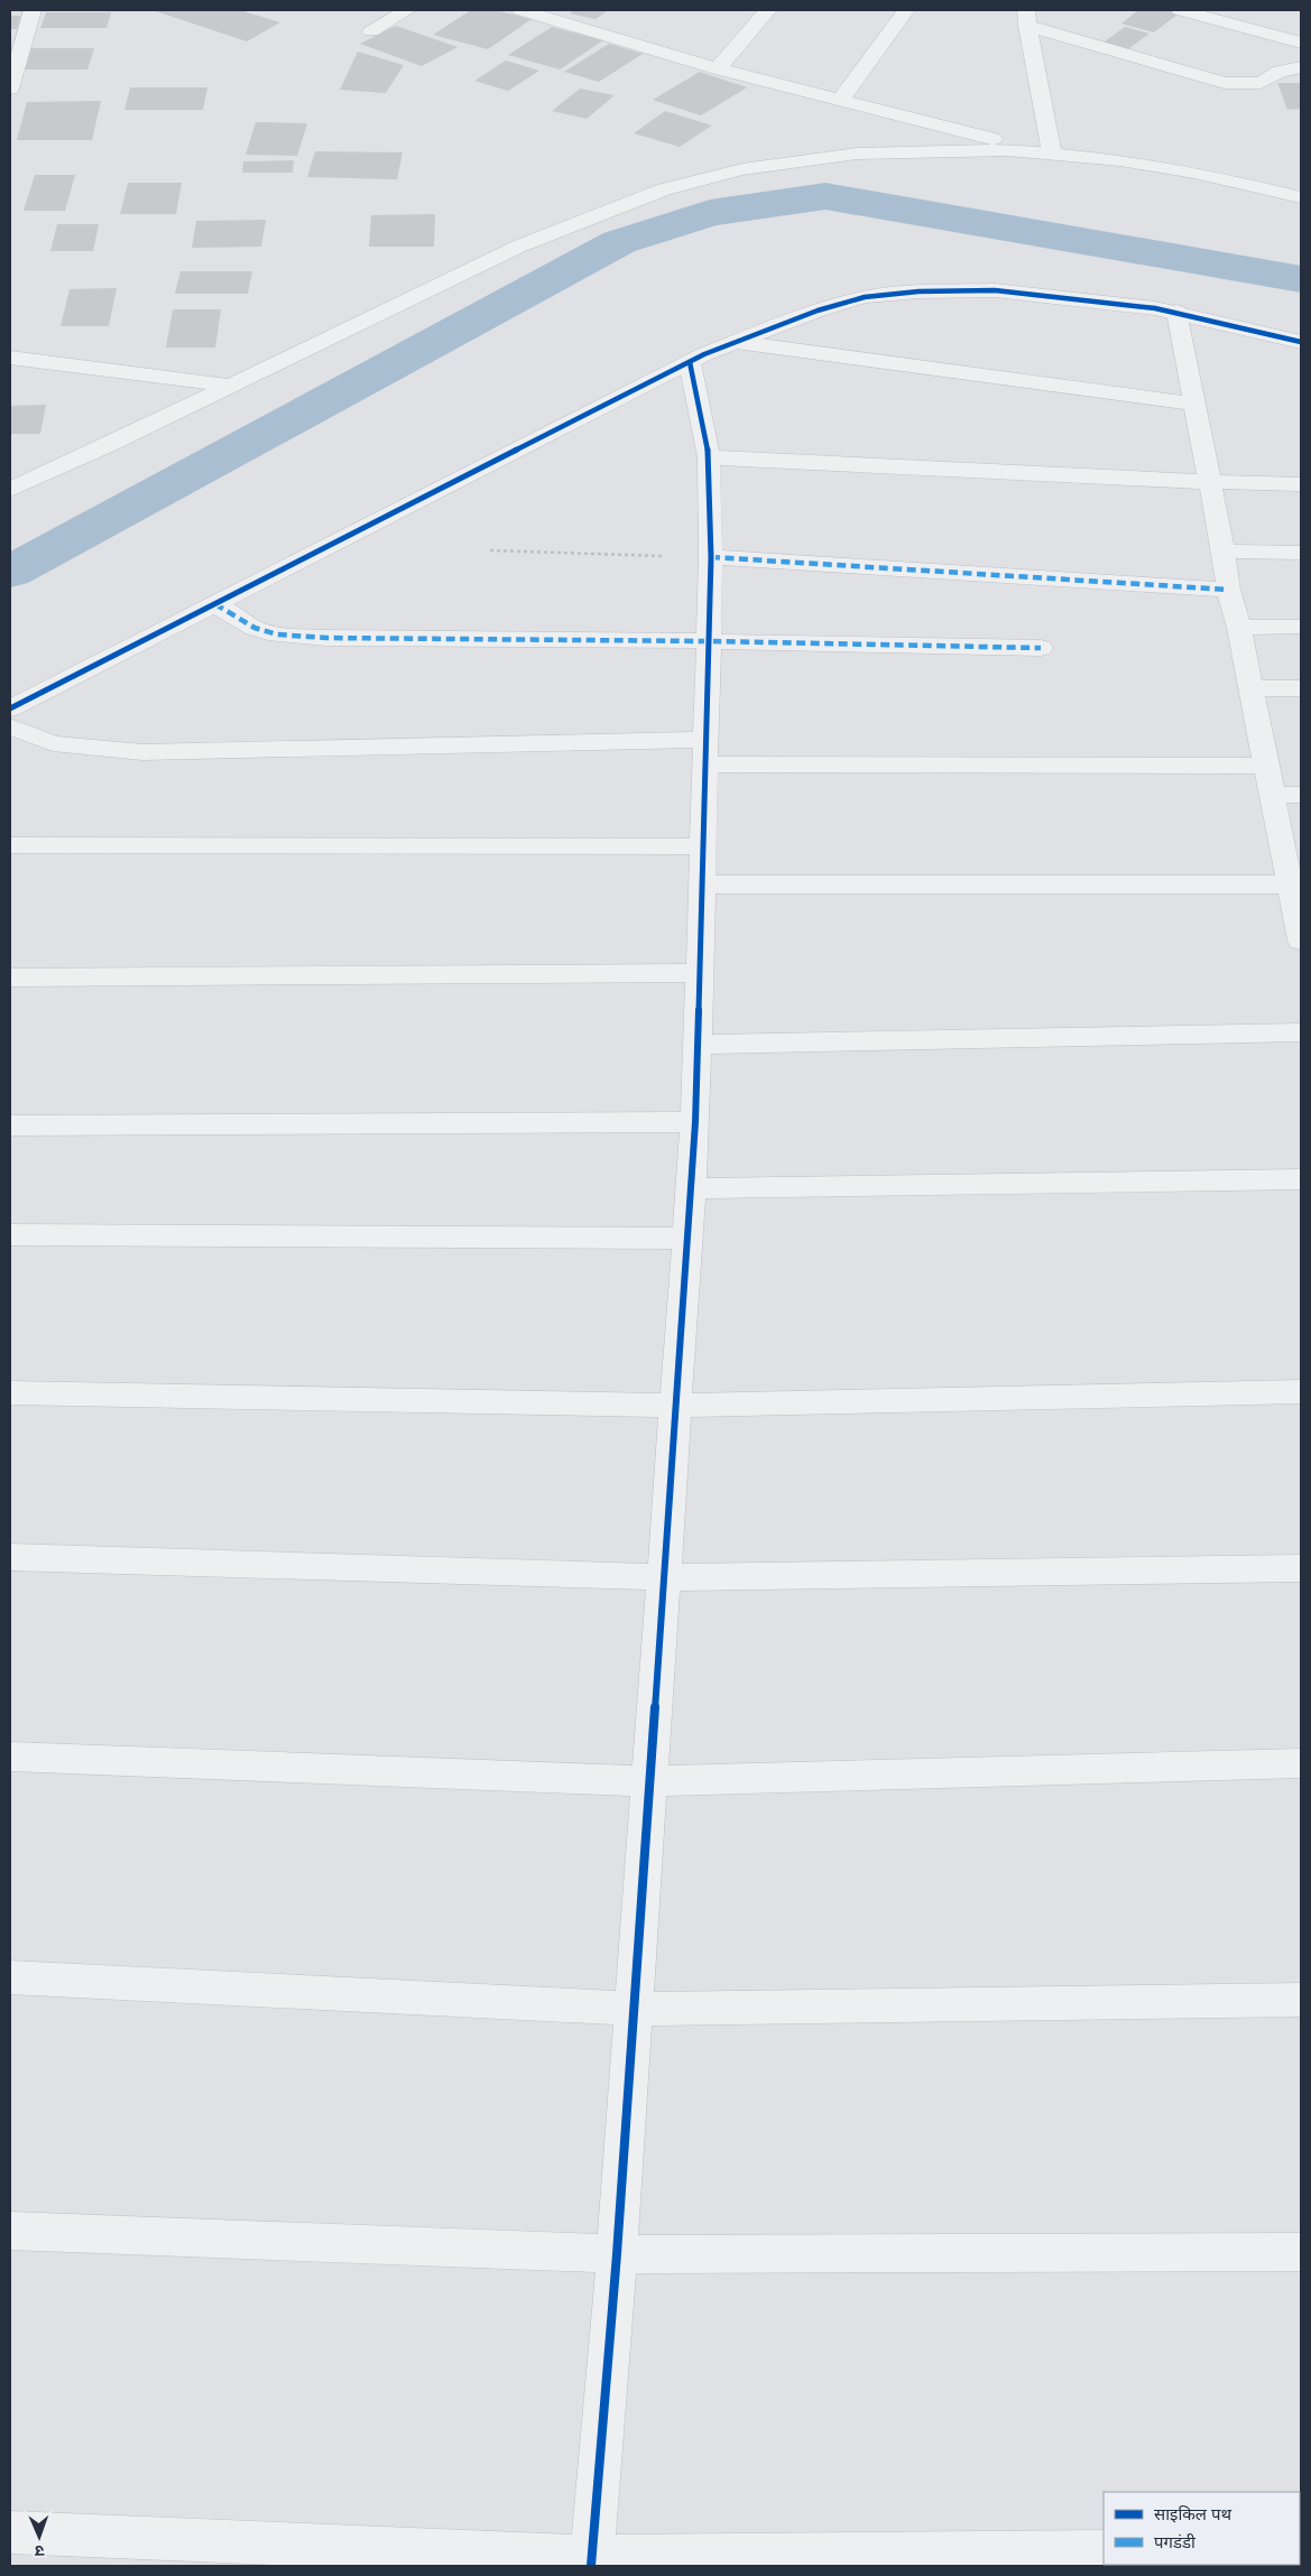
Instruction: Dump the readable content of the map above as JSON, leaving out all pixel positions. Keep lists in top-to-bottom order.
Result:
{
  "legend": ["साइकिल पथ", "पगडंडी"],
  "north": "bottom"
}
